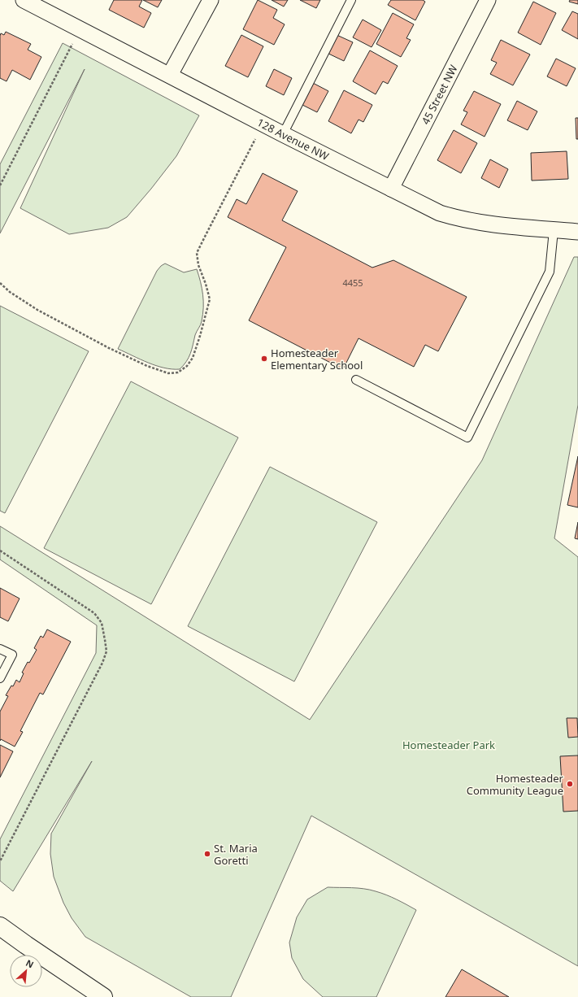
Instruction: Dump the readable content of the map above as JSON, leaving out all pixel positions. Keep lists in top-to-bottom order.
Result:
{
  "streets": {
    "street": ["45 Street NW", "128 Avenue NW"]
  },
  "crossings": [
    ["45 Street NW", "128 Avenue NW"]
  ],
  "parks": ["Homesteader Park"],
  "places": ["Homesteader Elementary School", "Homesteader Community League", "St. Maria Goretti"],
  "house_numbers": ["4455"],
  "north": "top right"
}
